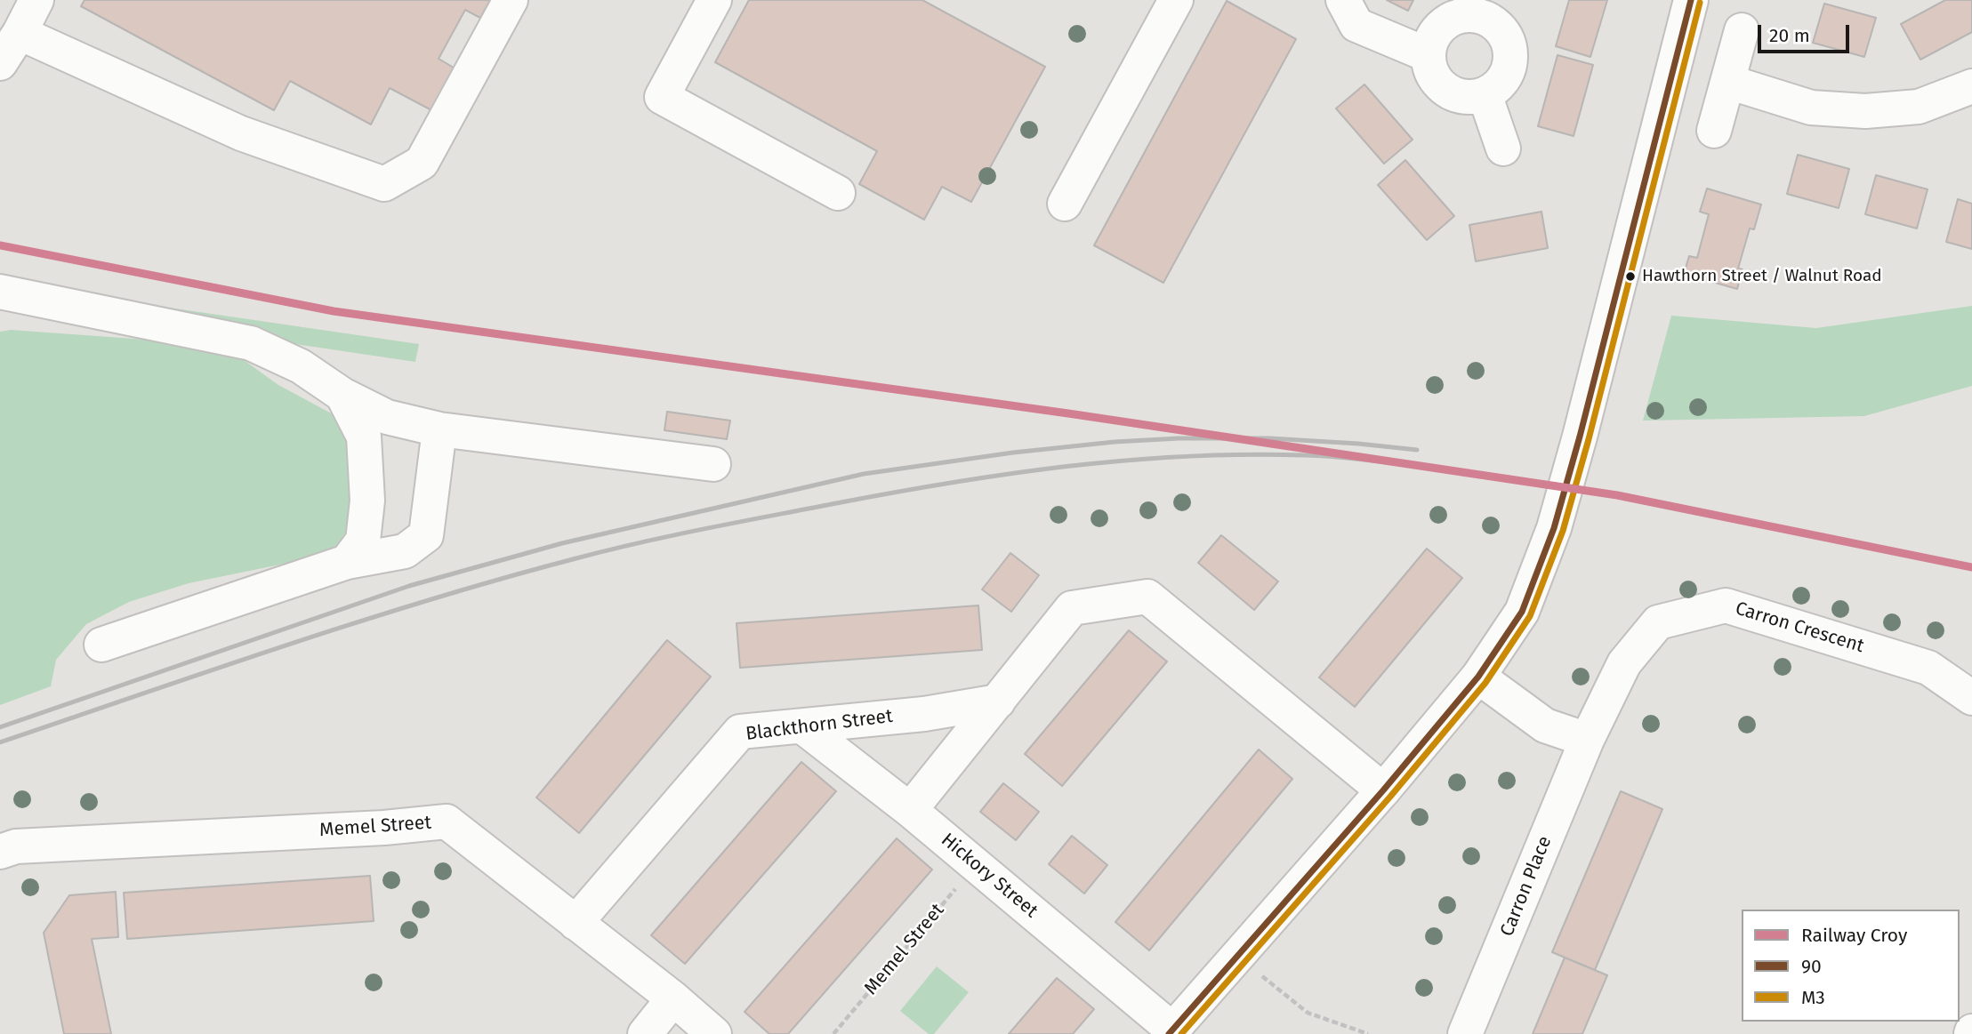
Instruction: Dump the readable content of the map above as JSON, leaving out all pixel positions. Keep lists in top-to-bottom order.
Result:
{
  "streets": {
    "street": [
      "Carron Crescent",
      "Blackthorn Street",
      "Memel Street",
      "Hickory Street",
      "Carron Place"
    ]
  },
  "crossings": [
    ["Carron Crescent", "Carron Place"],
    ["Blackthorn Street", "Memel Street"],
    ["Blackthorn Street", "Hickory Street"],
    ["Memel Street", "Hickory Street"]
  ],
  "places": ["Hawthorn Street / Walnut Road"],
  "lines": ["transit line 90", "transit line M3", "rail line Croy"],
  "legend": ["Railway Croy", "90", "M3"],
  "scale_bar": "20 m"
}
